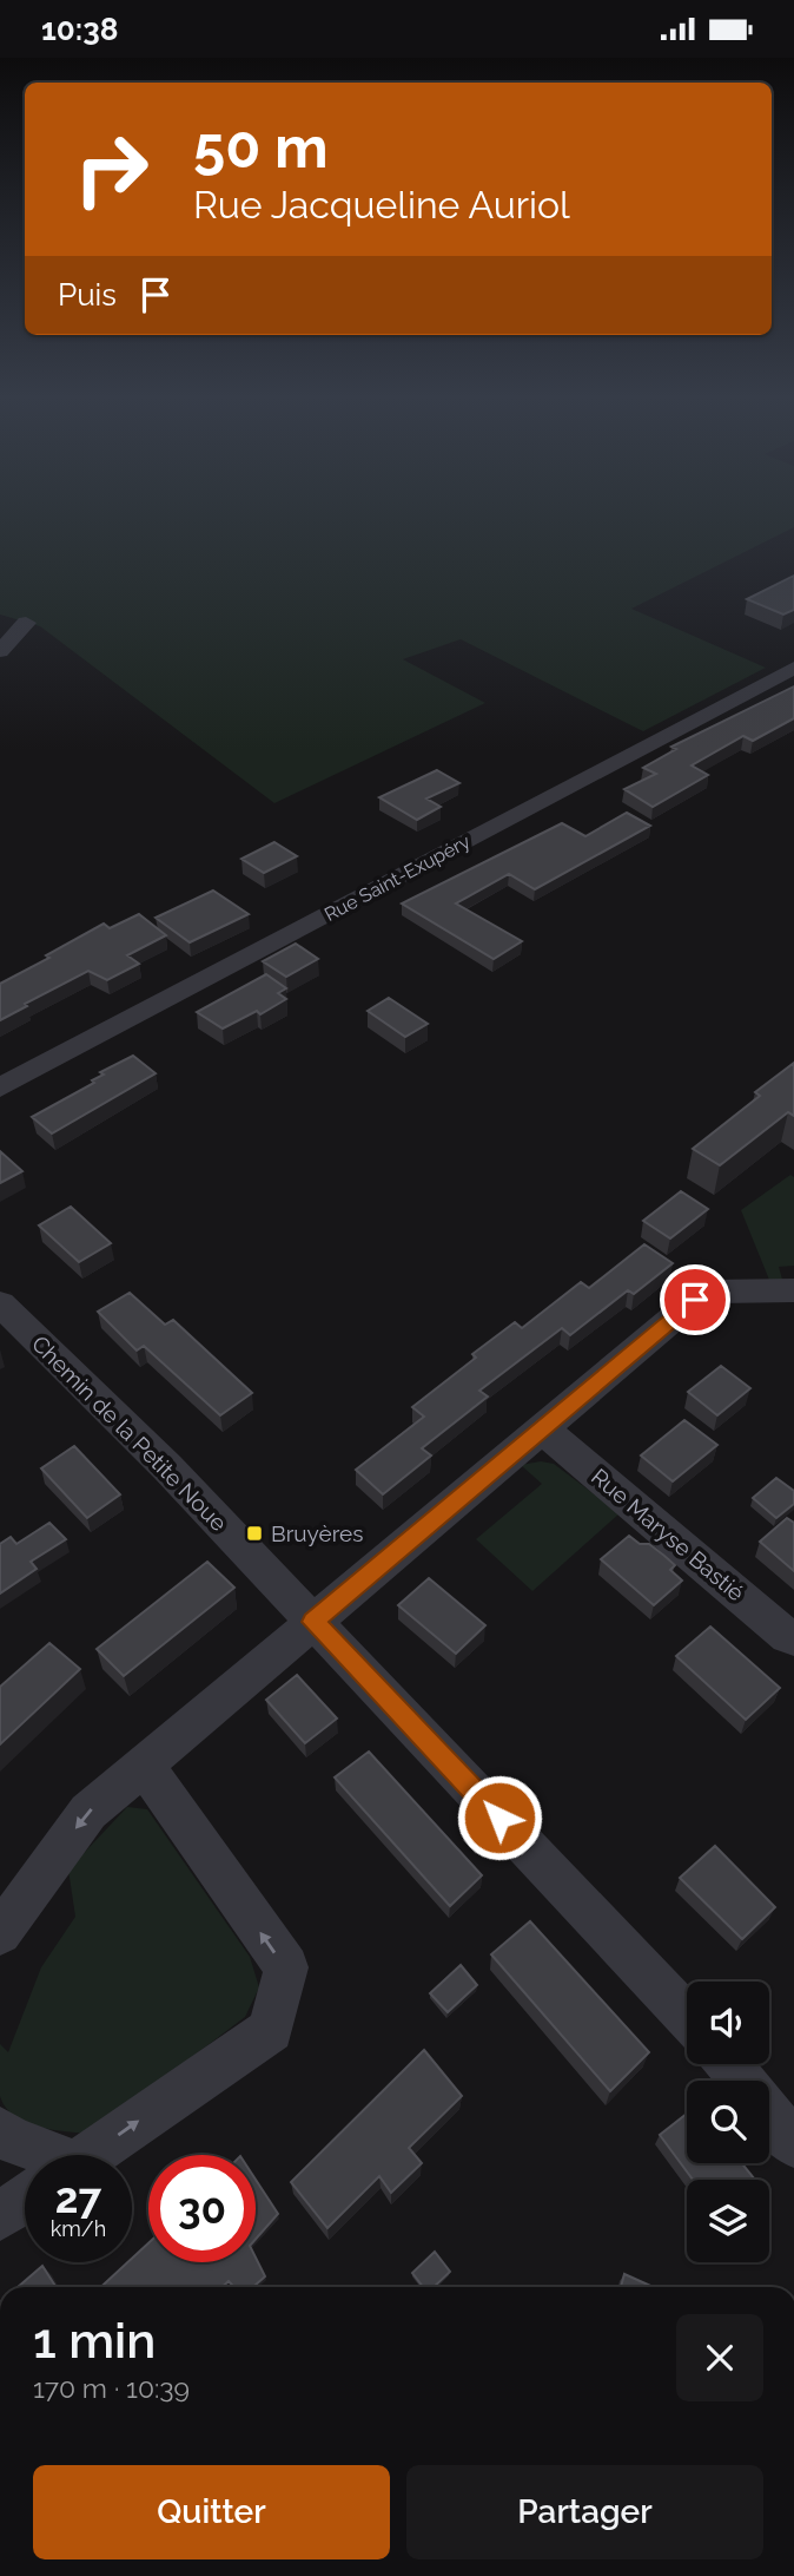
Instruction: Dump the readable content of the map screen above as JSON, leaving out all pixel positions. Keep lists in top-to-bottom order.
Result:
{
  "streets": {
    "street": ["Rue Saint-Exupéry", "Chemin de la Petite Noue", "Rue Maryse Bastié"]
  },
  "places": {
    "transit": ["Bruyères"]
  },
  "page": {
    "status": "10:38",
    "turn": ["50 m", "Rue Jacqueline Auriol"],
    "then": "Puis",
    "speed": "27 km/h",
    "limit": "30",
    "heading": ["1 min", "170 m · 10:39"],
    "buttons": ["Quitter", "Partager"]
  }
}
